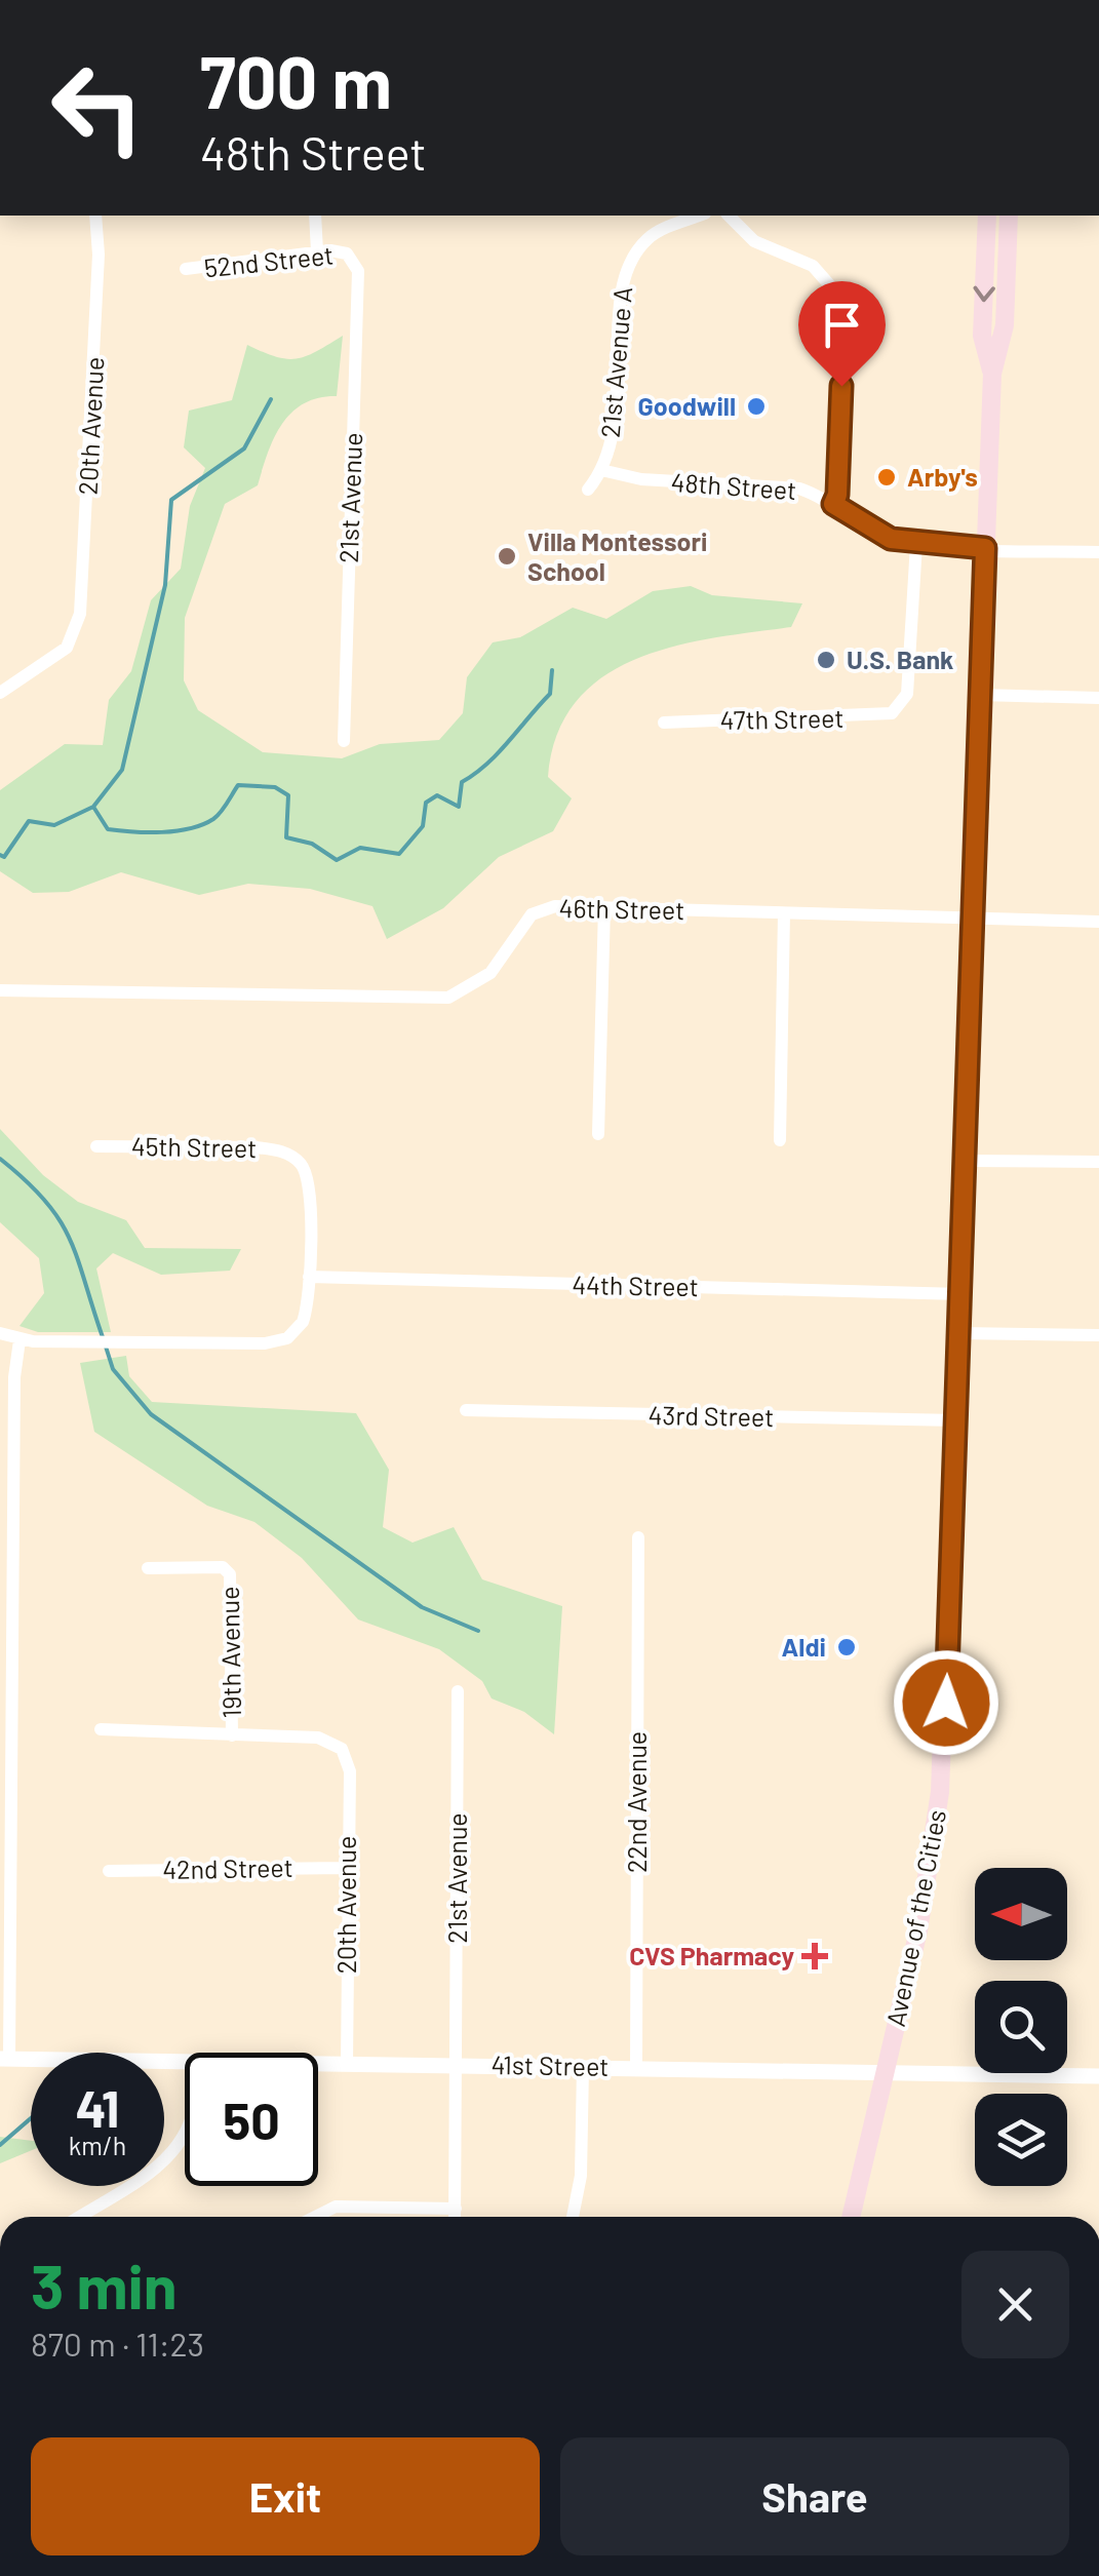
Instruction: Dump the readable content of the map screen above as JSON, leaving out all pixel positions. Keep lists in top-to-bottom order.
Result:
{
  "streets": {
    "main road": ["Avenue of the Cities"],
    "street": [
      "52nd Street",
      "21st Avenue A",
      "20th Avenue",
      "48th Street",
      "21st Avenue",
      "47th Street",
      "46th Street",
      "45th Street",
      "44th Street",
      "43rd Street",
      "19th Avenue",
      "22nd Avenue",
      "42nd Street",
      "41st Street"
    ]
  },
  "crossings": [
    ["52nd Street", "21st Avenue"],
    ["21st Avenue A", "48th Street"],
    ["20th Avenue", "19th Avenue"],
    ["20th Avenue", "42nd Street"],
    ["20th Avenue", "41st Street"],
    ["48th Street", "47th Street"],
    ["48th Street", "Avenue of the Cities"],
    ["21st Avenue", "41st Street"],
    ["46th Street", "Avenue of the Cities"],
    ["45th Street", "44th Street"],
    ["44th Street", "Avenue of the Cities"],
    ["43rd Street", "Avenue of the Cities"],
    ["22nd Avenue", "41st Street"],
    ["Avenue of the Cities", "41st Street"]
  ],
  "places": {
    "other": [
      "Goodwill",
      "Arby's",
      "Villa Montessori School",
      "U.S. Bank",
      "Aldi"
    ],
    "health": ["CVS Pharmacy"]
  },
  "north": "left",
  "page": {
    "turn": ["700 m", "48th Street"],
    "speed": "41 km/h",
    "limit": "50",
    "heading": ["3 min", "870 m · 11:23"],
    "buttons": ["Exit", "Share"]
  }
}
